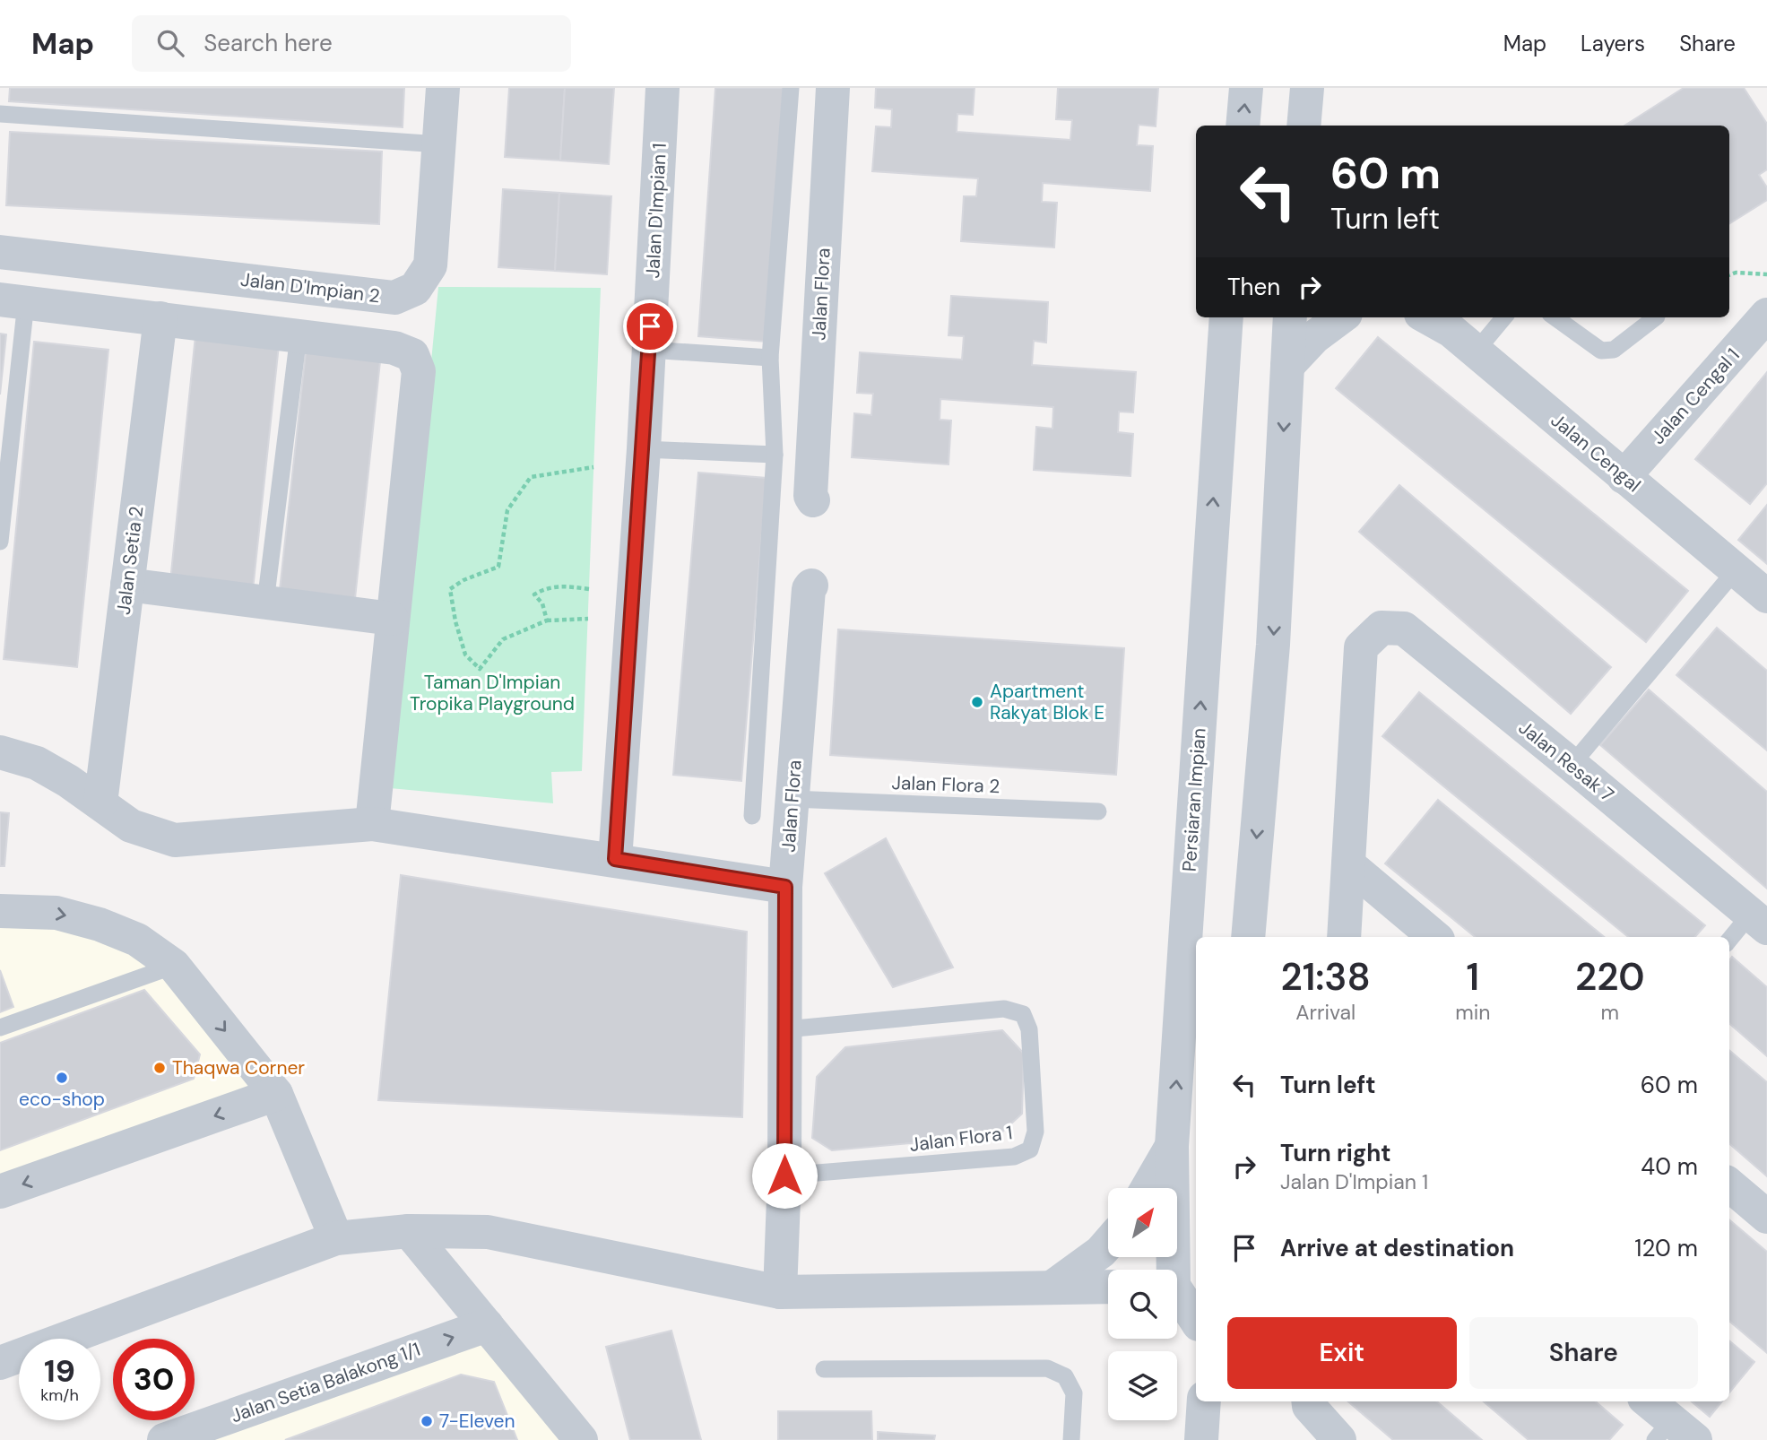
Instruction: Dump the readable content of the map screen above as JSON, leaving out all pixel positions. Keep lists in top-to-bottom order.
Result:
{
  "streets": {
    "street": [
      "Jalan D'Impian 1",
      "Jalan D'Impian 2",
      "Jalan Flora",
      "Jalan Cengal 1",
      "Jalan Cengal",
      "Jalan Setia 2",
      "Jalan Resak 7",
      "Persiaran Impian",
      "Jalan Setia Balakong 1/1"
    ],
    "lane": ["Jalan Flora 2", "Jalan Flora 1"]
  },
  "crossings": [
    ["Jalan Flora", "Jalan Flora 2"],
    ["Jalan Flora", "Jalan Flora 1"],
    ["Jalan Cengal 1", "Jalan Cengal"]
  ],
  "parks": ["Taman D'Impian Tropika Playground"],
  "places": [
    "Apartment Rakyat Blok E",
    "Thaqwa Corner",
    "eco-shop",
    "7-Eleven"
  ],
  "north": "top right",
  "page": {
    "header": "Map",
    "search": "Search here",
    "nav": ["Map", "Layers", "Share"],
    "turn": ["60 m", "Turn left"],
    "then": "Then",
    "eta": [
      "21:38",
      "Arrival",
      "1",
      "min",
      "220",
      "m"
    ],
    "list": [
      {
        "name": "Turn left",
        "value": "60 m"
      },
      {
        "name": "Turn right",
        "note": "Jalan D'Impian 1",
        "value": "40 m"
      },
      {
        "name": "Arrive at destination",
        "value": "120 m"
      }
    ],
    "buttons": ["Exit", "Share"],
    "speed": "19 km/h",
    "limit": "30"
  }
}
